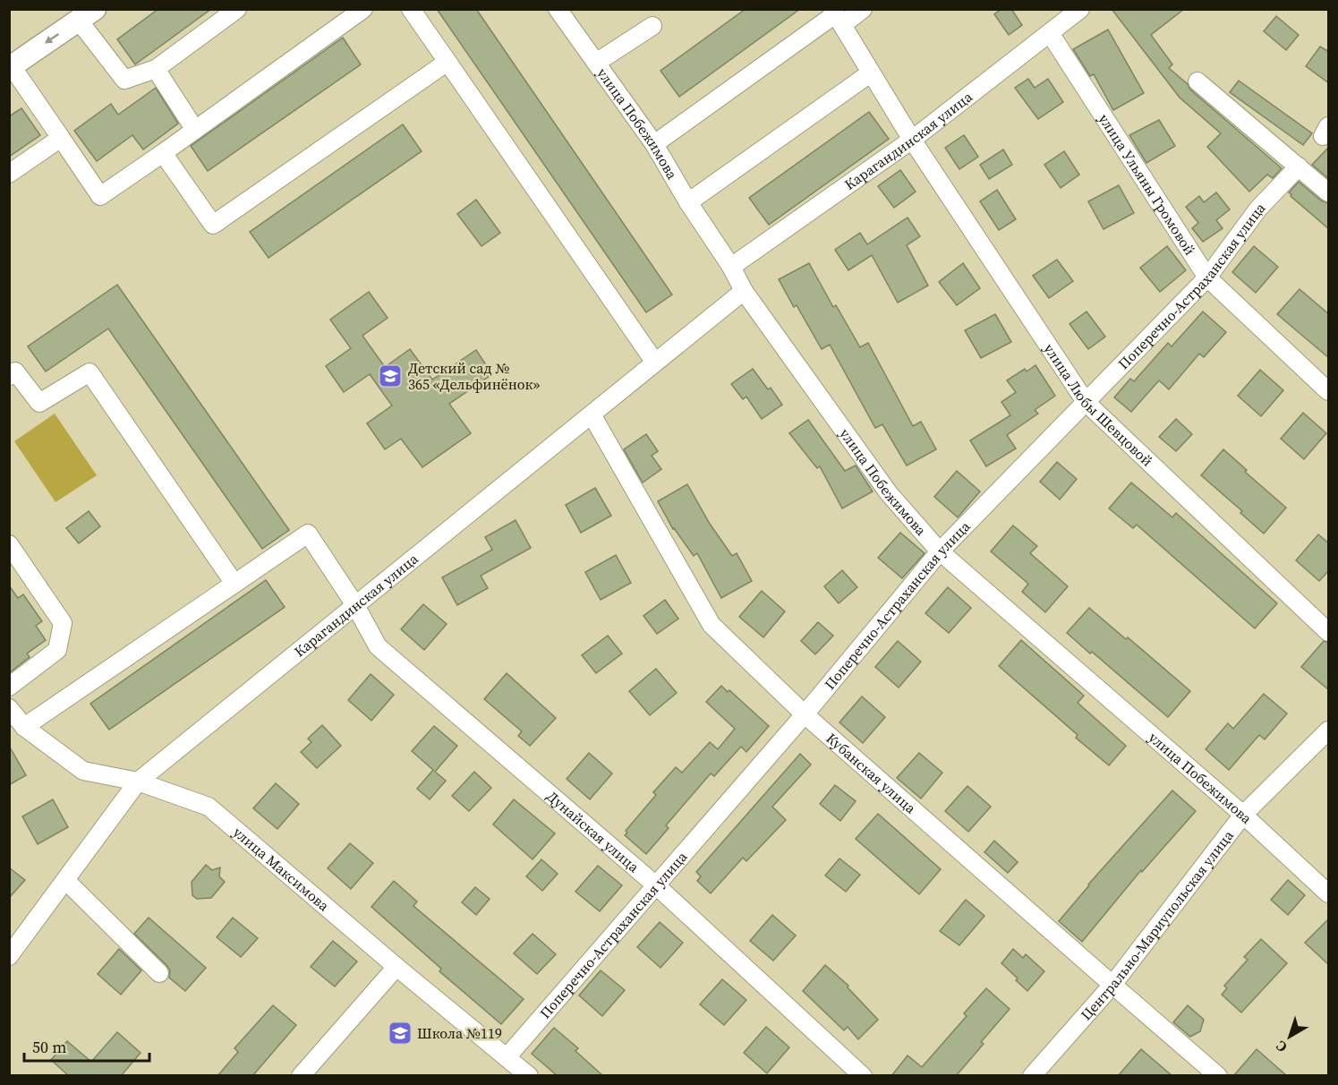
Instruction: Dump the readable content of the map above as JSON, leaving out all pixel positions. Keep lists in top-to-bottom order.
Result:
{
  "streets": {
    "street": [
      "улица Побежимова",
      "Карагандинская улица",
      "улица Ульяны Громовой",
      "Поперечно-Астраханская улица",
      "улица Любы Шевцовой",
      "Кубанская улица",
      "Дунайская улица",
      "улица Максимова",
      "Центрально-Мариупольская улица"
    ]
  },
  "crossings": [
    ["улица Побежимова", "Карагандинская улица"],
    ["улица Побежимова", "Поперечно-Астраханская улица"],
    ["улица Побежимова", "Центрально-Мариупольская улица"],
    ["Карагандинская улица", "улица Ульяны Громовой"],
    ["Карагандинская улица", "улица Любы Шевцовой"],
    ["Карагандинская улица", "Кубанская улица"],
    ["Карагандинская улица", "Дунайская улица"],
    ["Карагандинская улица", "улица Максимова"],
    ["улица Ульяны Громовой", "Поперечно-Астраханская улица"],
    ["Поперечно-Астраханская улица", "улица Любы Шевцовой"],
    ["Поперечно-Астраханская улица", "Кубанская улица"],
    ["Поперечно-Астраханская улица", "Дунайская улица"],
    ["Поперечно-Астраханская улица", "улица Максимова"],
    ["Кубанская улица", "Центрально-Мариупольская улица"]
  ],
  "places": {
    "school or university": ["Детский сад № 365 «Дельфинёнок»", "Школа №119"]
  },
  "scale_bar": "50 m",
  "north": "bottom left"
}
